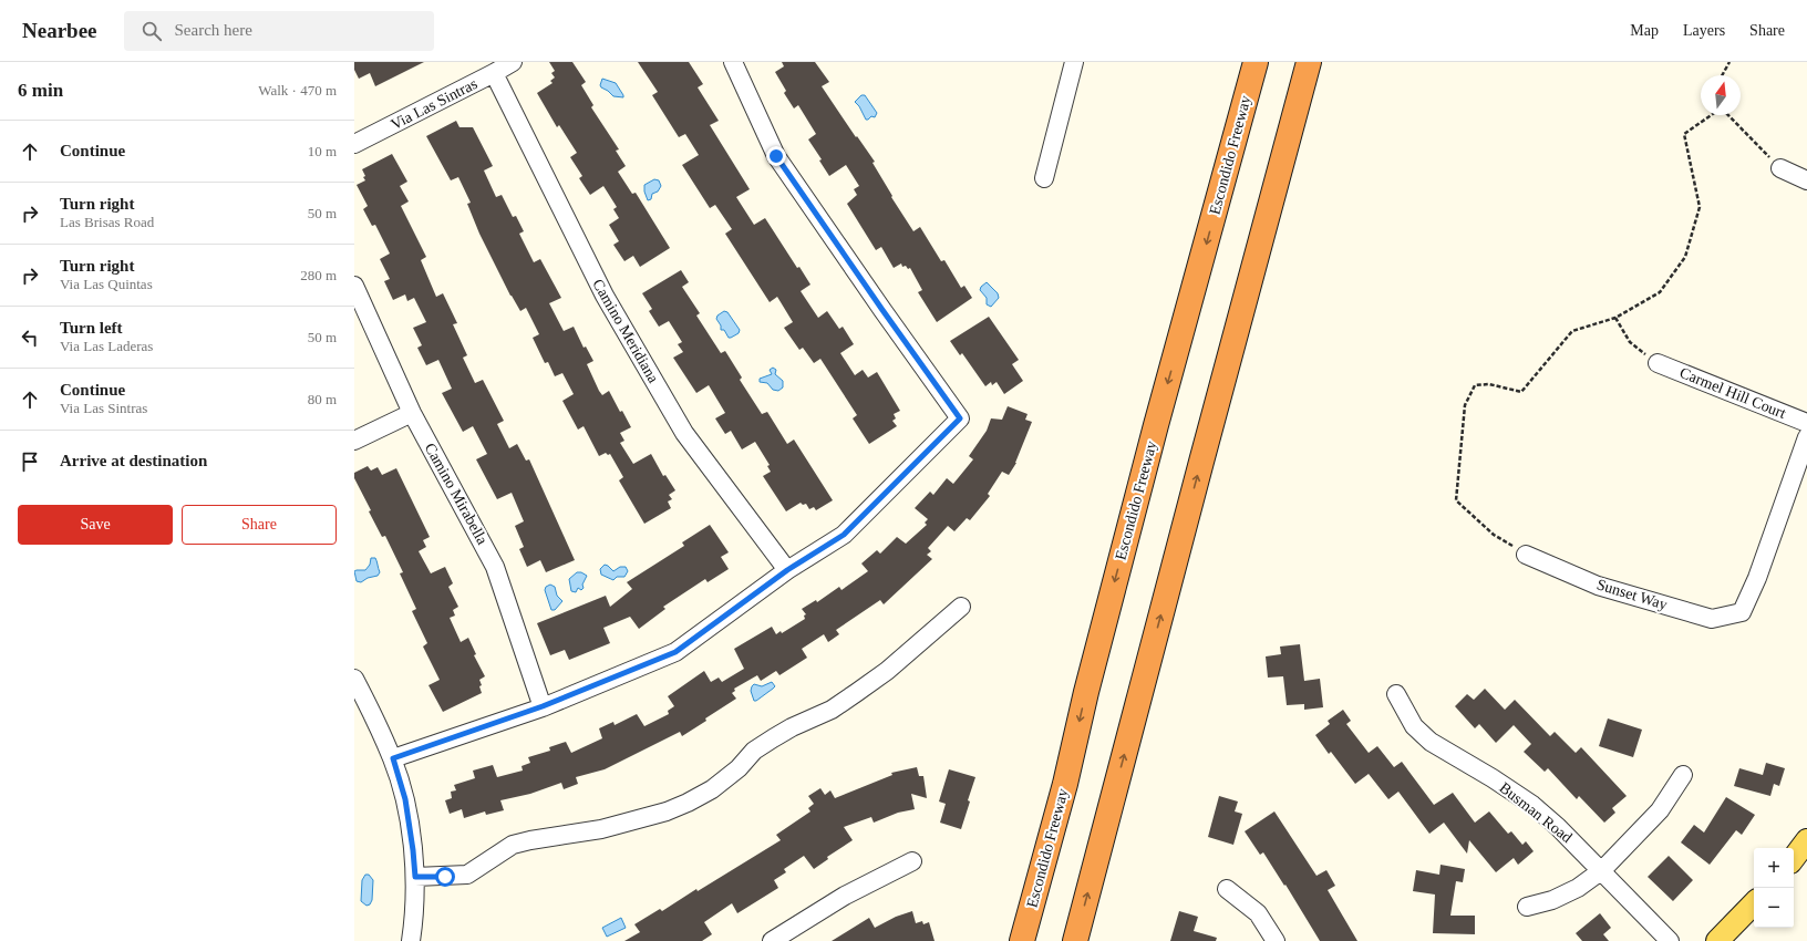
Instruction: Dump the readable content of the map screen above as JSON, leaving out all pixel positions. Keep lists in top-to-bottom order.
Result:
{
  "streets": {
    "highway": ["Escondido Freeway"],
    "street": [
      "Via Las Sintras",
      "Camino Meridiana",
      "Carmel Hill Court",
      "Camino Mirabella",
      "Sunset Way",
      "Busman Road"
    ]
  },
  "crossings": [
    ["Via Las Sintras", "Camino Meridiana"]
  ],
  "north": "top",
  "page": {
    "header": "Nearbee",
    "search": "Search here",
    "nav": ["Map", "Layers", "Share"],
    "heading": ["6 min", "Walk · 470 m"],
    "list": [
      ["Continue", "10 m"],
      ["Turn right", "Las Brisas Road", "50 m"],
      ["Turn right", "Via Las Quintas", "280 m"],
      ["Turn left", "Via Las Laderas", "50 m"],
      ["Continue", "Via Las Sintras", "80 m"],
      "Arrive at destination"
    ],
    "buttons": ["Save", "Share"],
    "map_buttons": ["+", "−"]
  }
}
